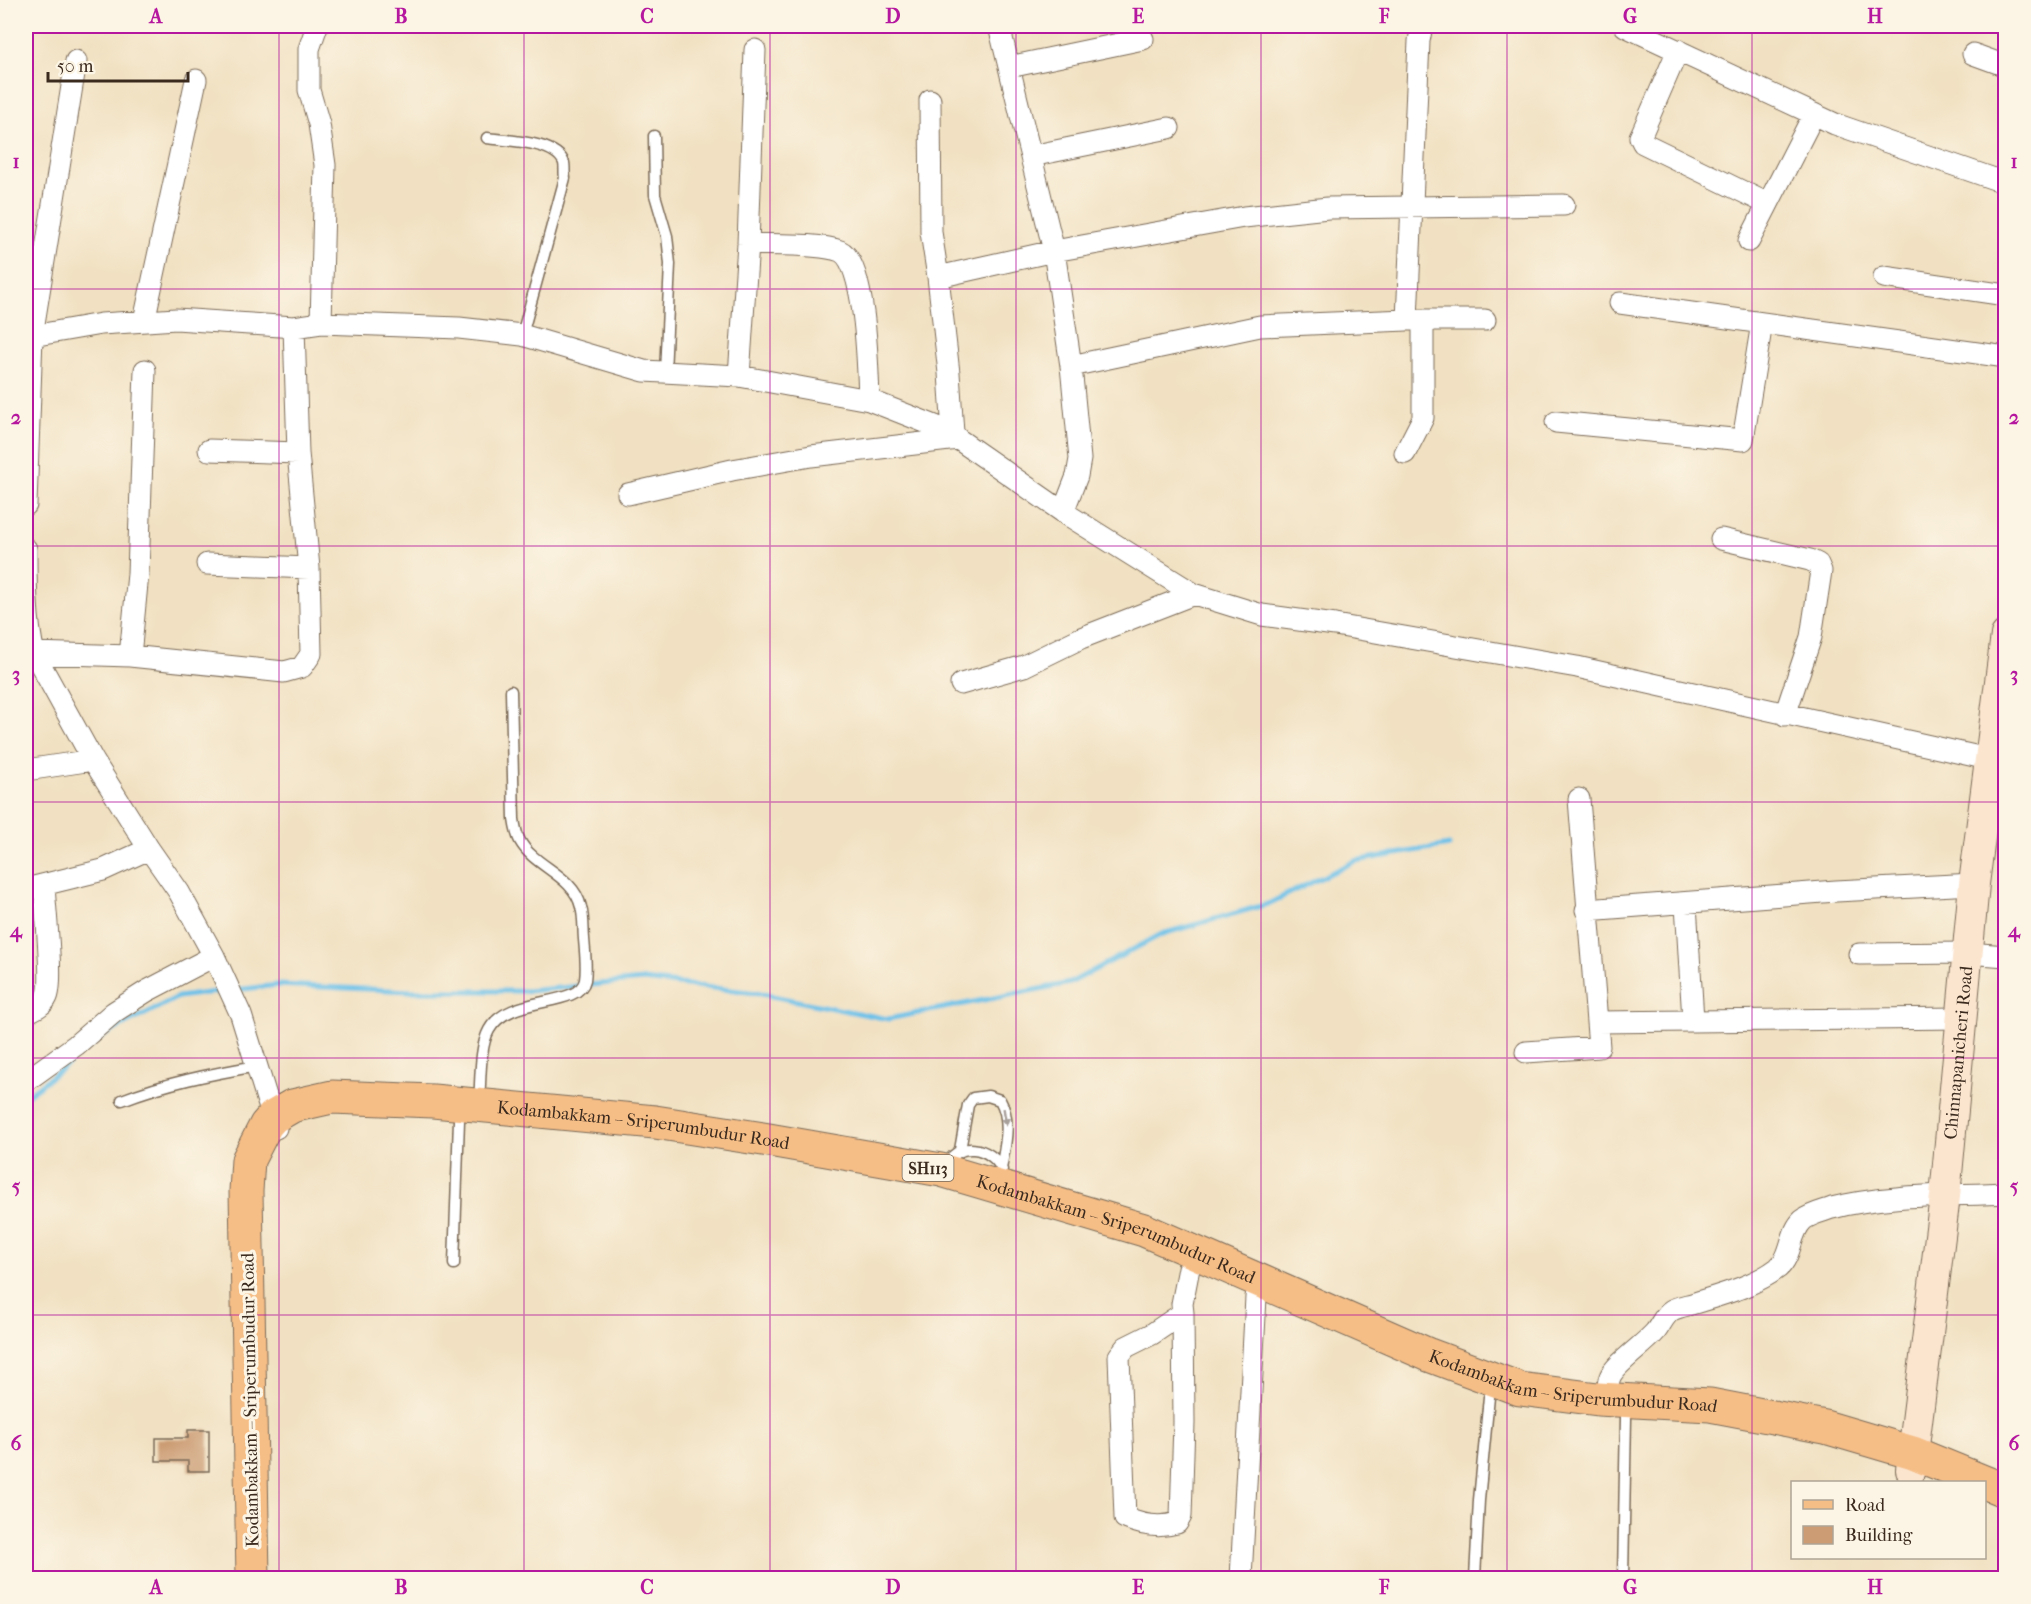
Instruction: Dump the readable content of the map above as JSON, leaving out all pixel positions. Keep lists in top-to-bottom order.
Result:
{
  "streets": {
    "main road": ["Kodambakkam – Sriperumbudur Road", "SH113"],
    "street": ["Chinnapanicheri Road"]
  },
  "crossings": [
    ["Chinnapanicheri Road", "Kodambakkam – Sriperumbudur Road"]
  ],
  "legend": ["Road", "Building"],
  "scale_bar": "50 m",
  "grid": {
    "columns": [
      "A",
      "B",
      "C",
      "D",
      "E",
      "F",
      "G",
      "H"
    ],
    "rows": [
      "1",
      "2",
      "3",
      "4",
      "5",
      "6"
    ]
  }
}
